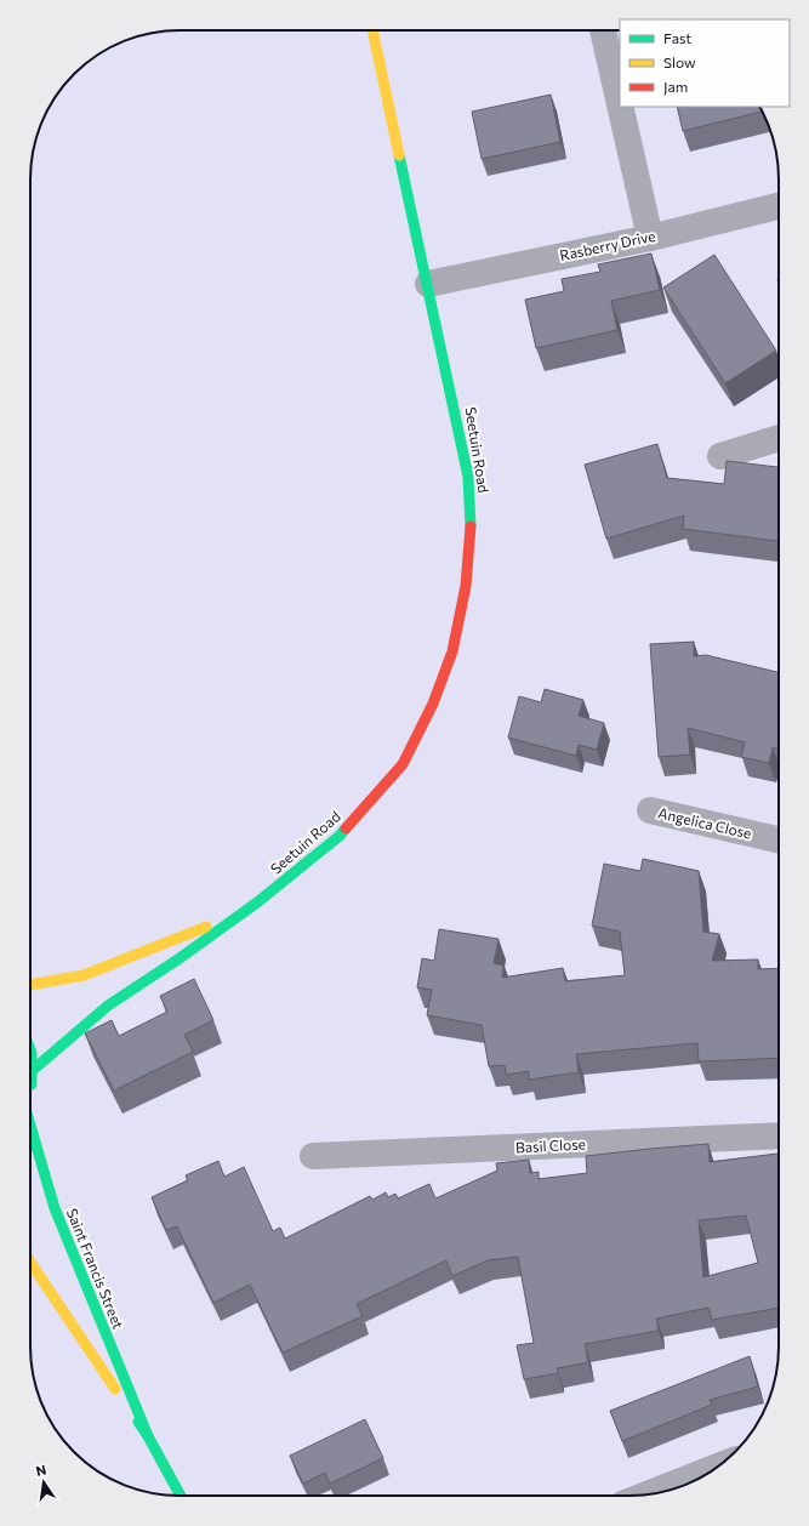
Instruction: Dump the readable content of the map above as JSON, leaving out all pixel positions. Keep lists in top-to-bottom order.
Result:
{
  "streets": {
    "street": [
      "Rasberry Drive",
      "Seetuin Road",
      "Angelica Close",
      "Basil Close",
      "Saint Francis Street"
    ]
  },
  "crossings": [
    ["Rasberry Drive", "Seetuin Road"]
  ],
  "legend": ["Fast", "Slow", "Jam"],
  "north": "top"
}
